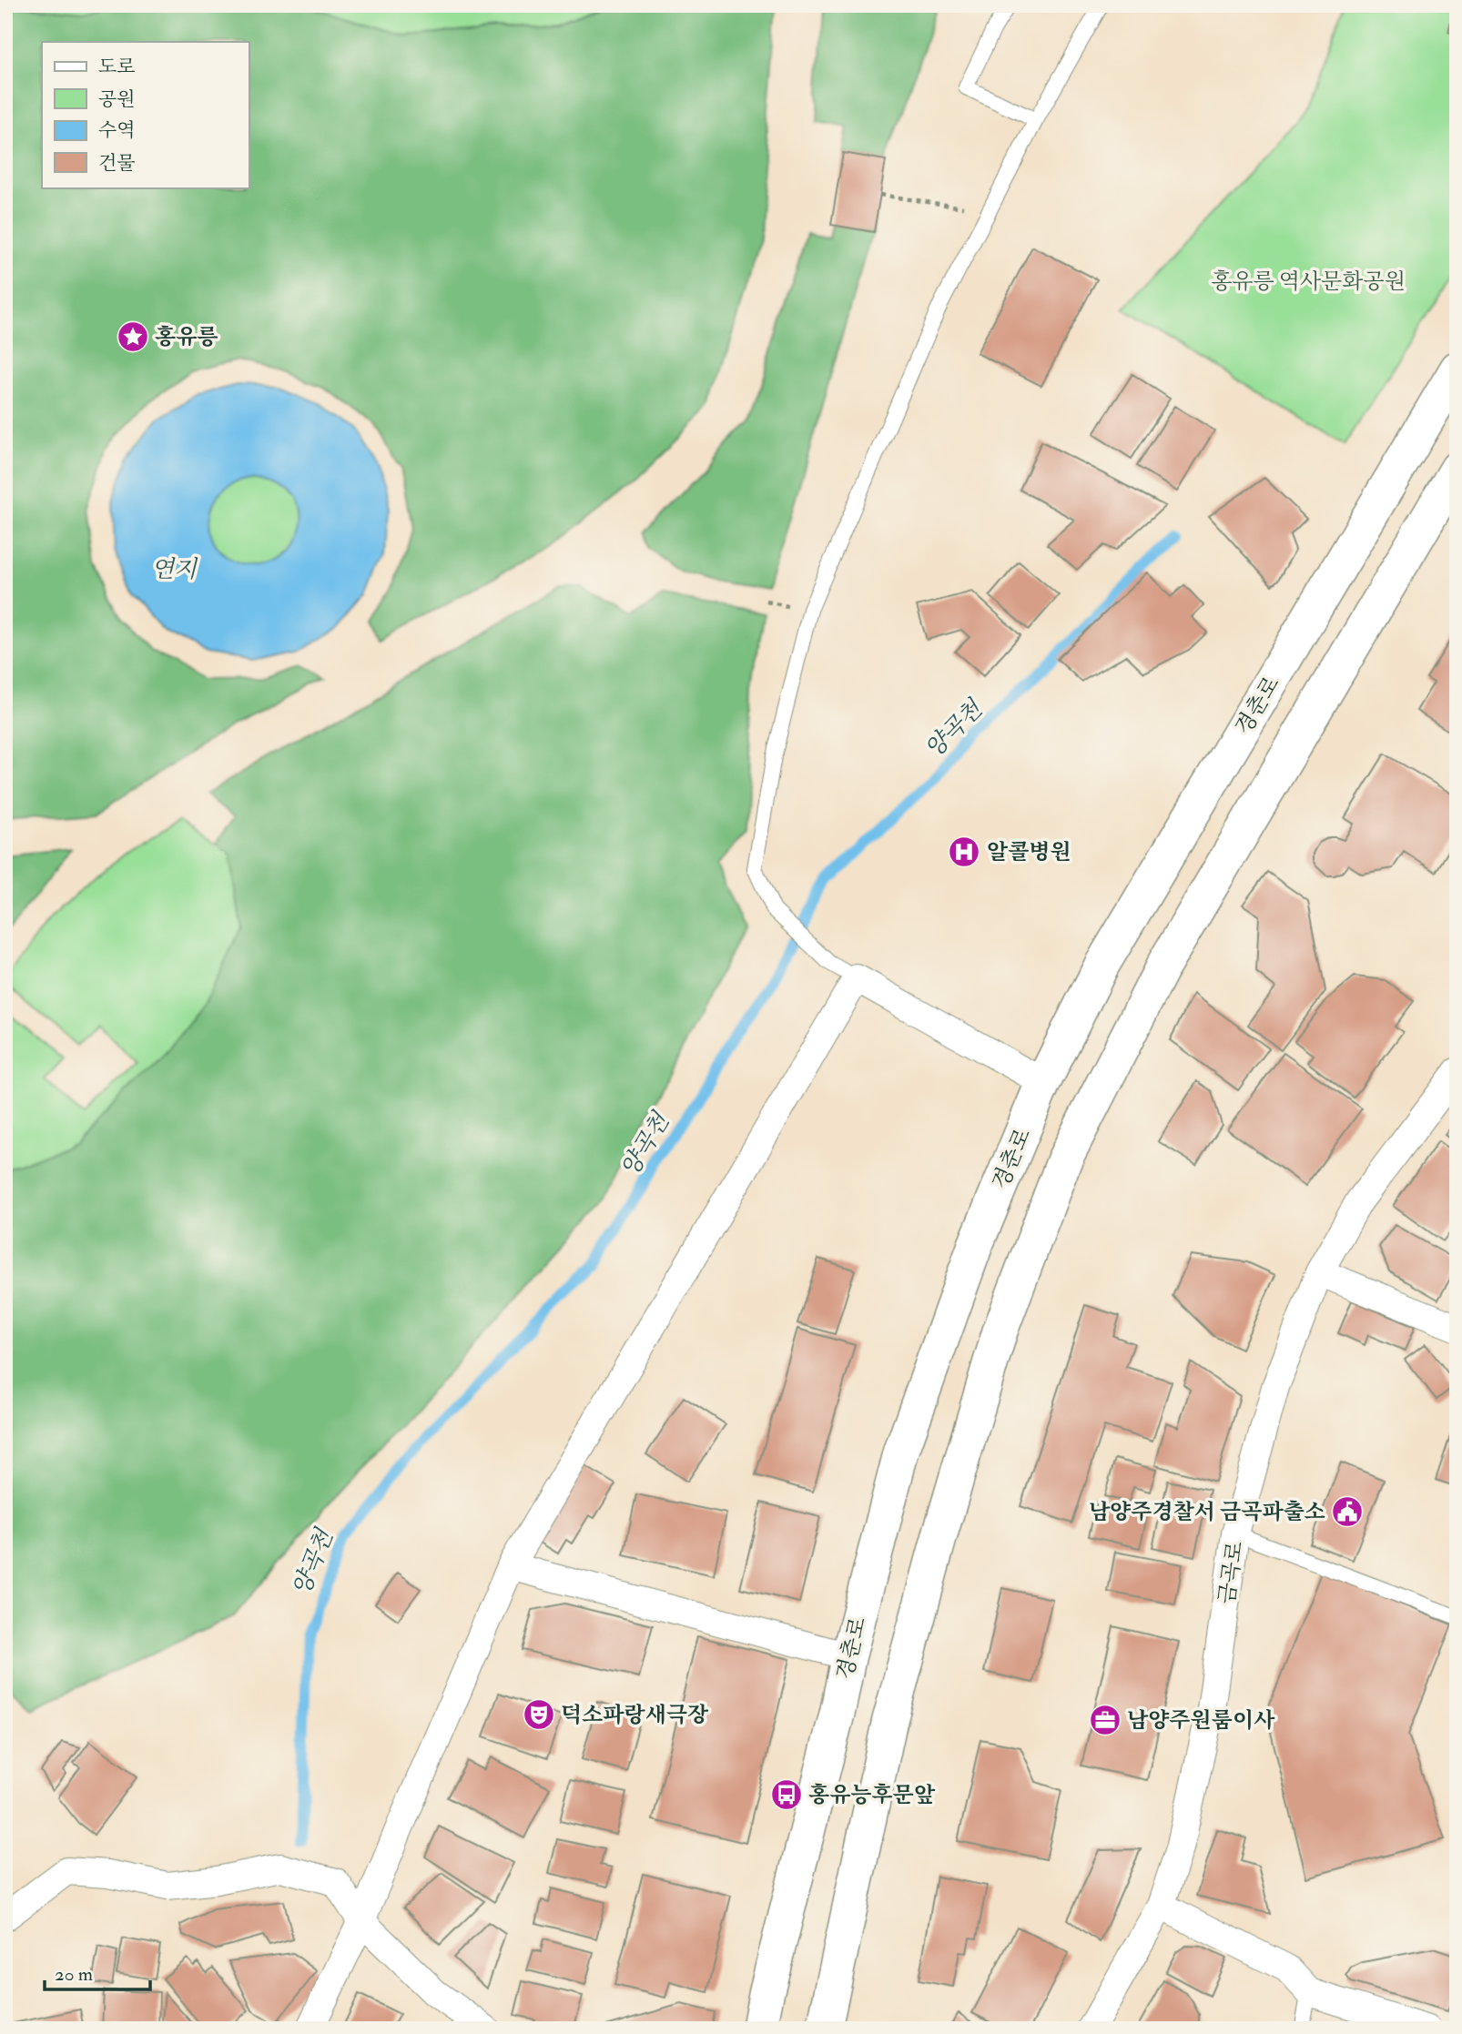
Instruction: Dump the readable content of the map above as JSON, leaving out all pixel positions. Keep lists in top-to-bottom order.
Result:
{
  "streets": {
    "street": ["경춘로", "금곡로"]
  },
  "water": ["연지", "양곡천"],
  "parks": ["홍유릉 역사문화공원"],
  "places": {
    "place": ["홍유릉"],
    "hospital": ["알콜병원"],
    "public building": ["남양주경찰서 금곡파출소"],
    "theatre": ["덕소파랑새극장"],
    "office": ["남양주원룸이사"],
    "bus stop": ["홍유능후문앞"]
  },
  "legend": [
    "도로",
    "공원",
    "수역",
    "건물"
  ],
  "scale_bar": "20 m"
}
